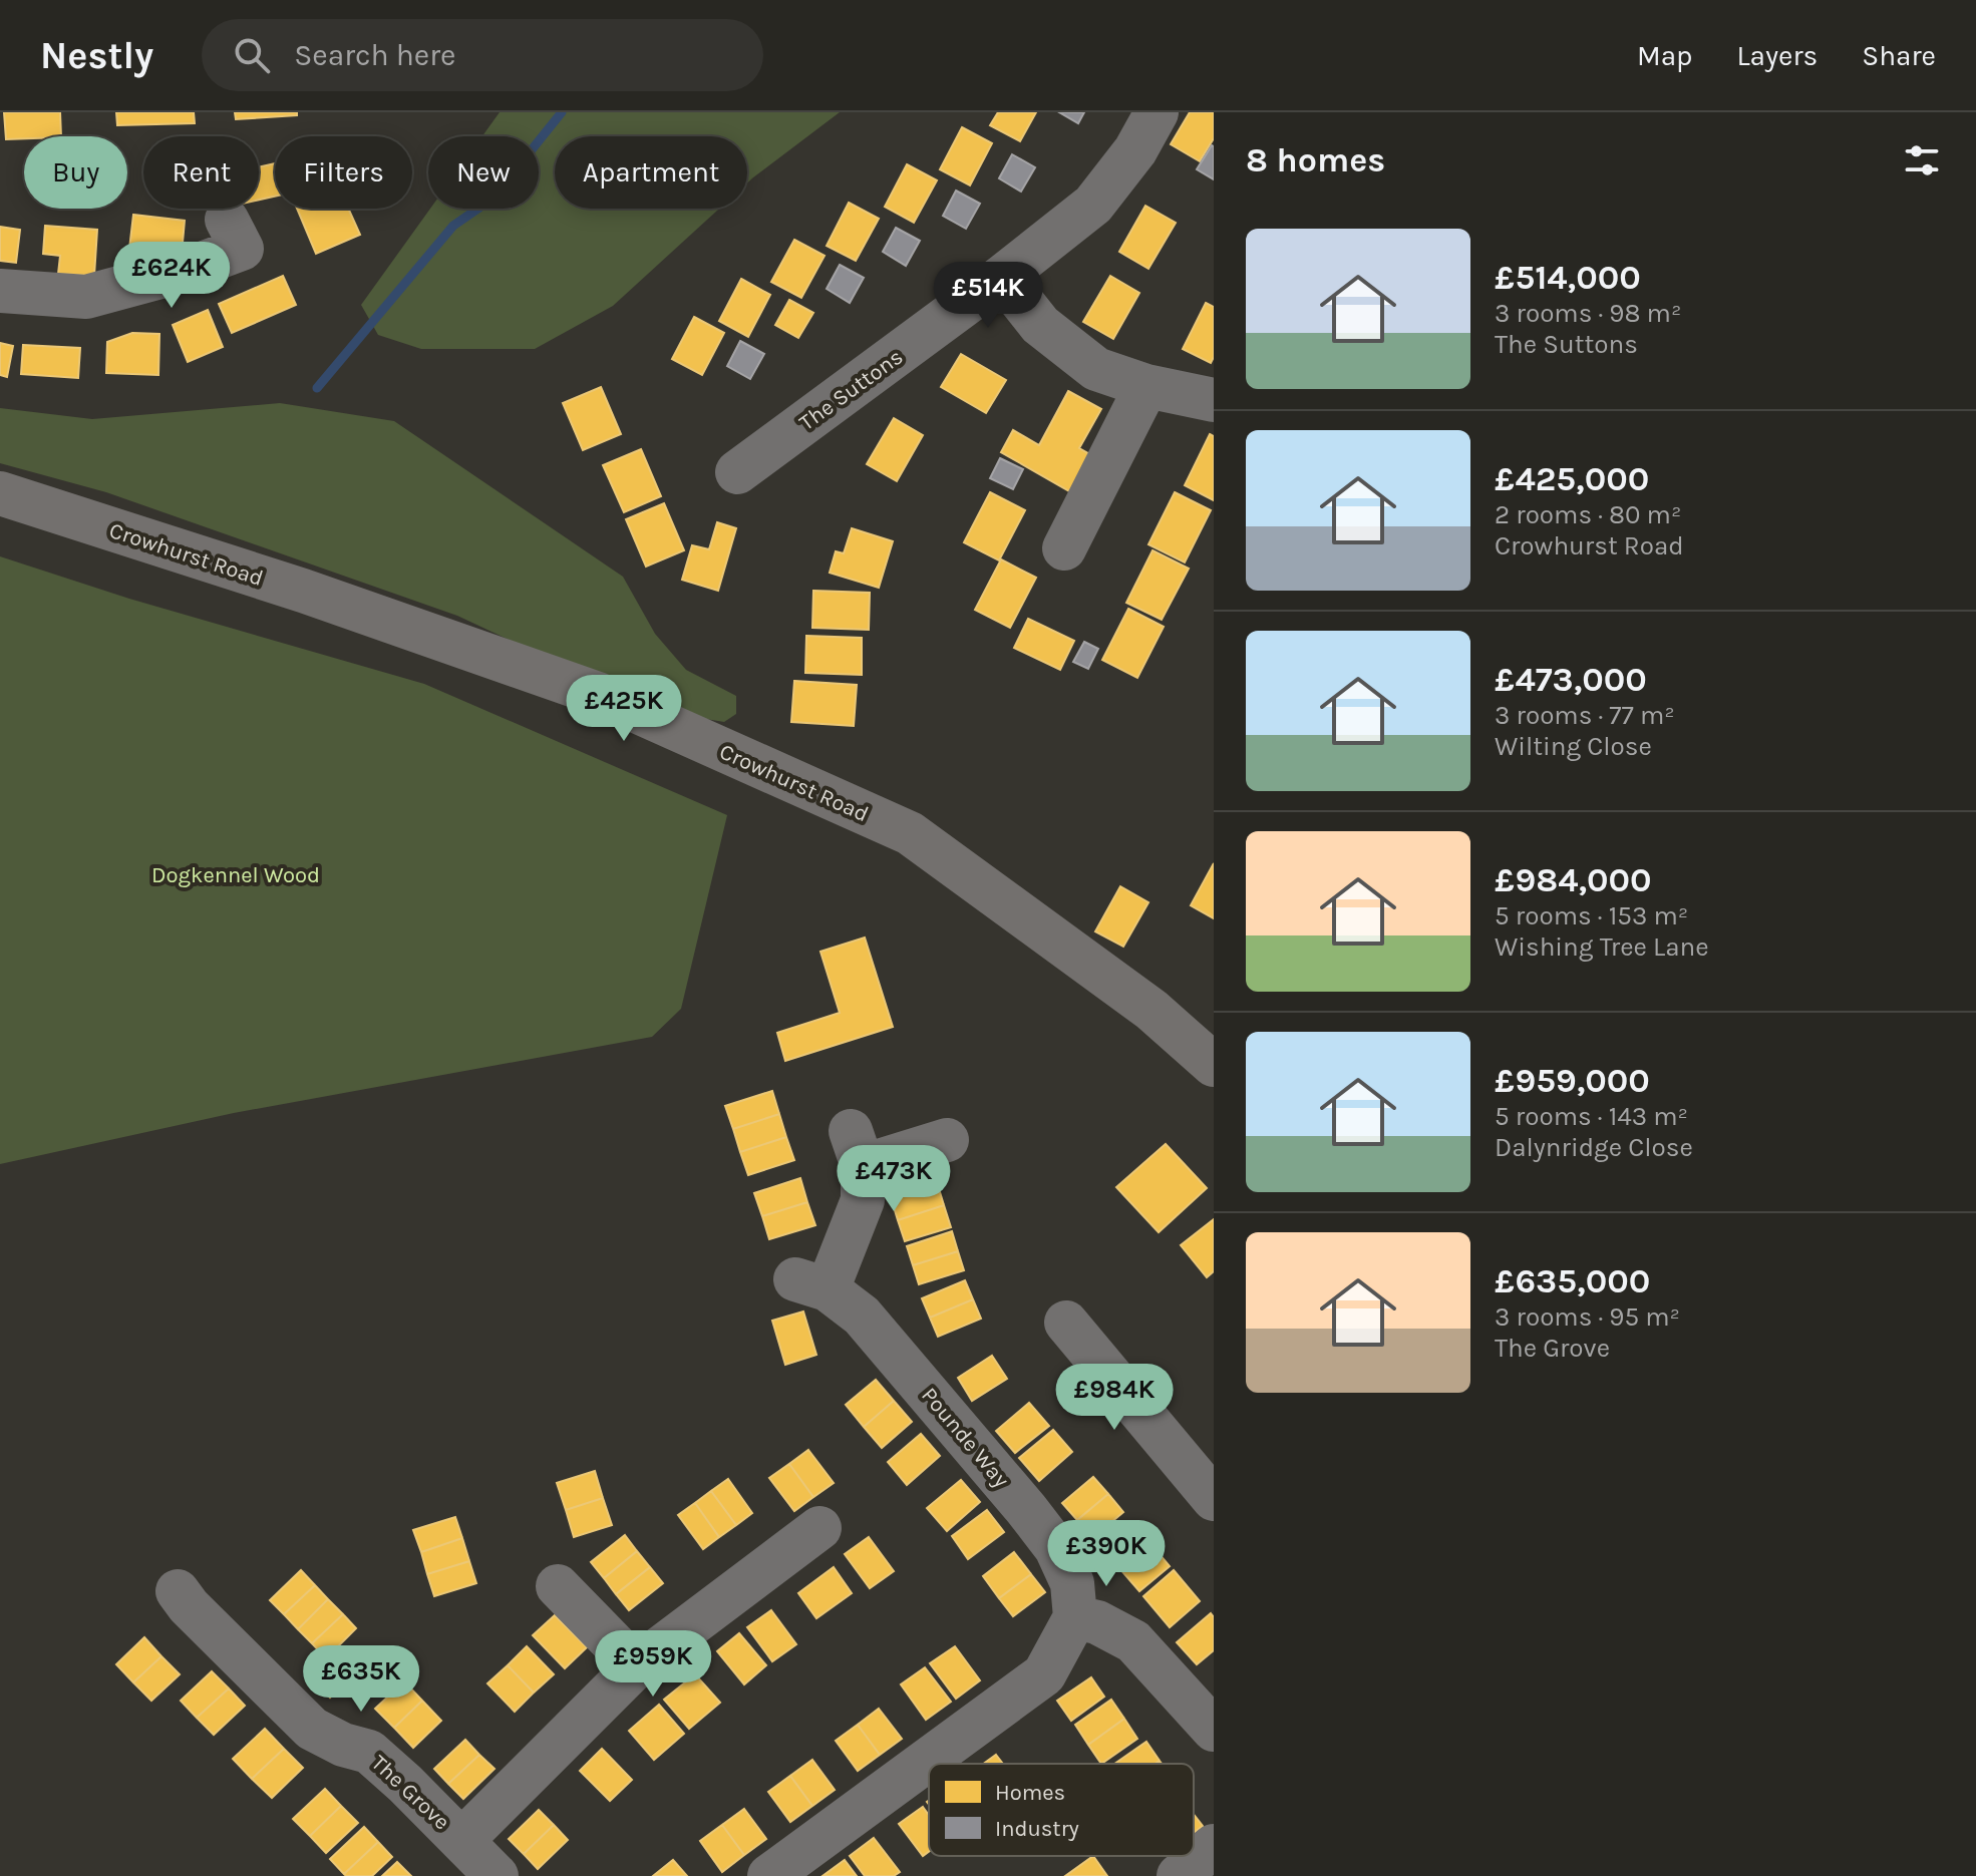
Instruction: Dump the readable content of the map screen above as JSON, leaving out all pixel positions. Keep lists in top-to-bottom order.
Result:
{
  "streets": {
    "main road": ["Crowhurst Road"],
    "street": ["The Suttons", "Pounde Way", "The Grove"]
  },
  "parks": ["Dogkennel Wood"],
  "legend": ["Homes", "Industry"],
  "page": {
    "header": "Nestly",
    "search": "Search here",
    "nav": ["Map", "Layers", "Share"],
    "heading": "8 homes",
    "chip": [
      "Buy",
      "Rent",
      "Filters",
      "New",
      "Apartment"
    ],
    "list": [
      {
        "name": "£514,000",
        "note": "3 rooms · 98 m² · The Suttons"
      },
      {
        "name": "£425,000",
        "note": "2 rooms · 80 m² · Crowhurst Road"
      },
      {
        "name": "£473,000",
        "note": "3 rooms · 77 m² · Wilting Close"
      },
      {
        "name": "£984,000",
        "note": "5 rooms · 153 m² · Wishing Tree Lane"
      },
      {
        "name": "£959,000",
        "note": "5 rooms · 143 m² · Dalynridge Close"
      },
      {
        "name": "£635,000",
        "note": "3 rooms · 95 m² · The Grove"
      }
    ],
    "price": [
      "£624K",
      "£514K",
      "£425K",
      "£473K",
      "£984K",
      "£390K",
      "£959K",
      "£635K"
    ]
  }
}
